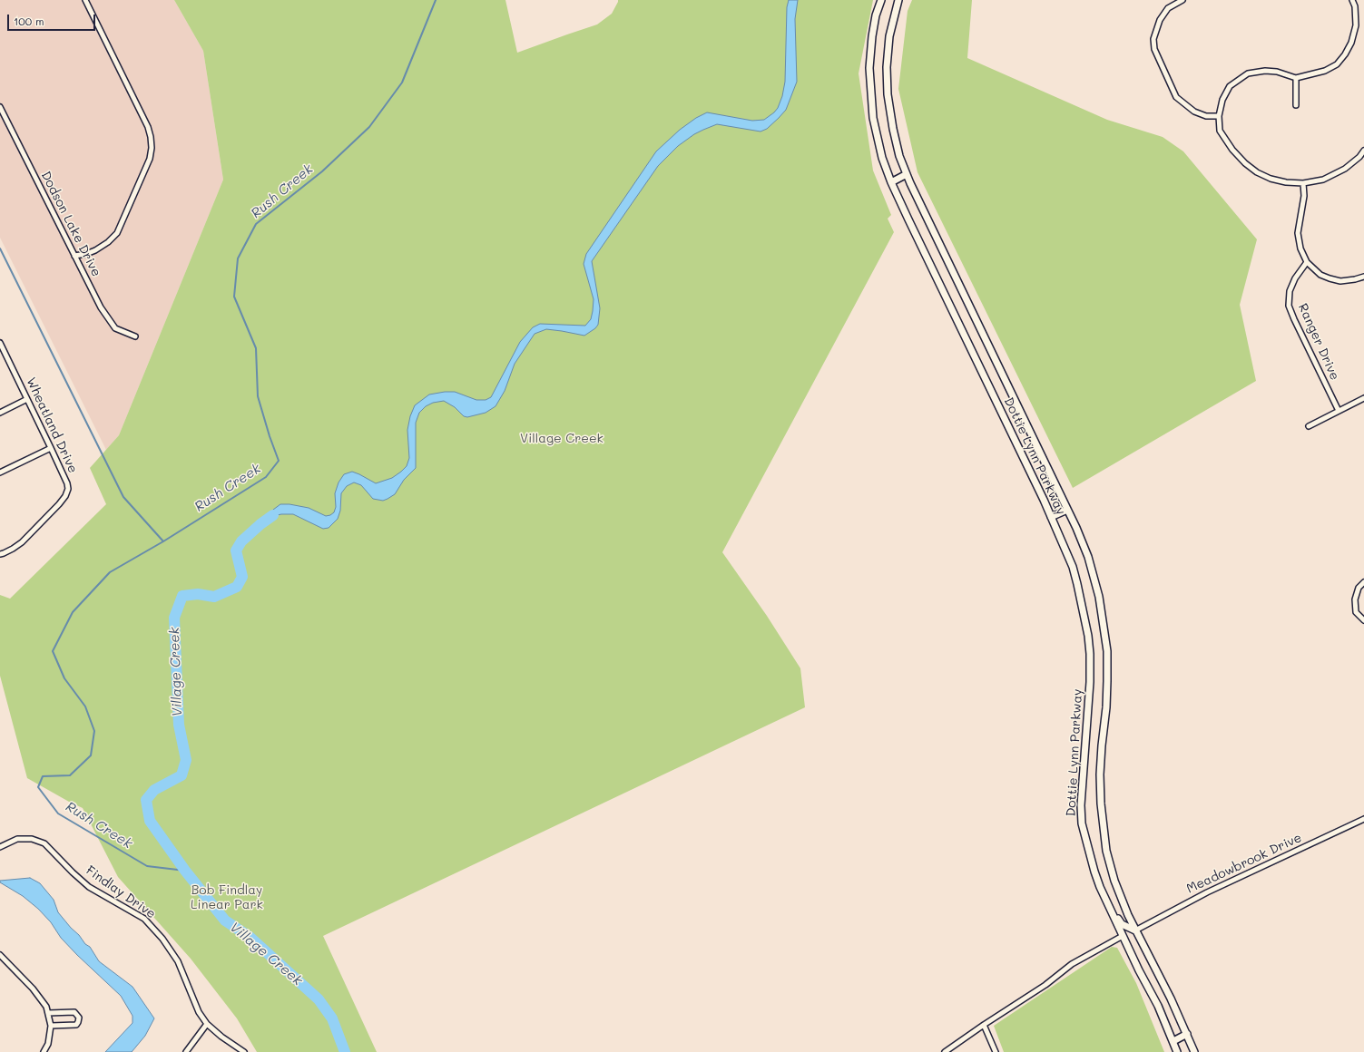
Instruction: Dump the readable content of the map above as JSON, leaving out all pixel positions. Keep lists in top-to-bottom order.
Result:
{
  "streets": {
    "main road": ["Dottie Lynn Parkway"],
    "street": [
      "Dodson Lake Drive",
      "Ranger Drive",
      "Wheatland Drive",
      "Meadowbrook Drive",
      "Findlay Drive"
    ]
  },
  "crossings": [
    ["Dottie Lynn Parkway", "Meadowbrook Drive"]
  ],
  "water": ["Rush Creek", "Village Creek"],
  "parks": ["Village Creek", "Bob Findlay Linear Park"],
  "scale_bar": "100 m"
}
